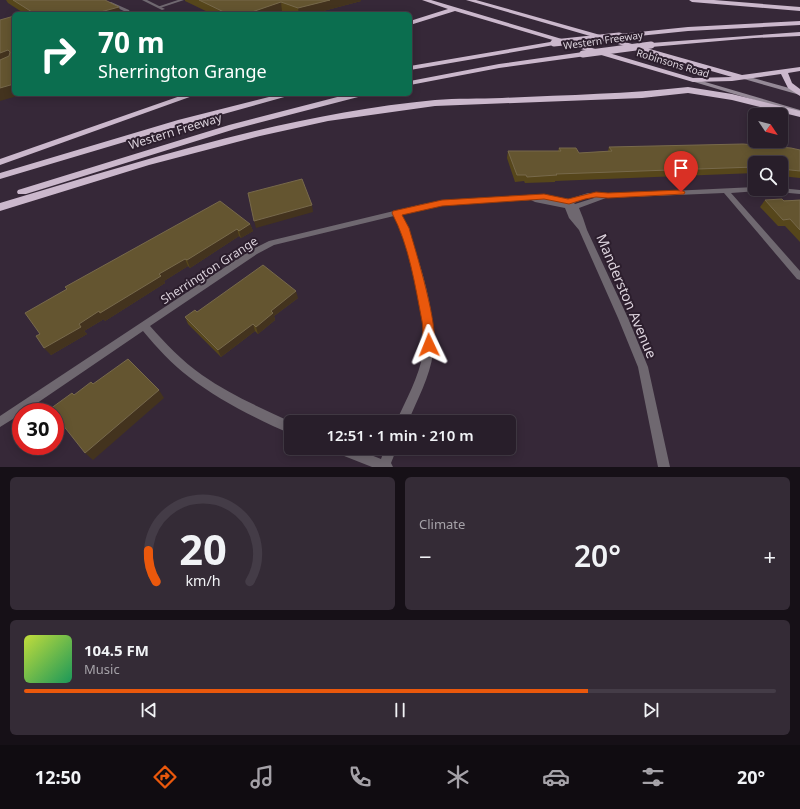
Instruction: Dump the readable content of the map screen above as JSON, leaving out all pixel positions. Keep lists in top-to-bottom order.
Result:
{
  "streets": {
    "highway": ["Western Freeway", "Robinsons Road"],
    "street": ["Sherrington Grange", "Manderston Avenue"]
  },
  "crossings": [
    ["Sherrington Grange", "Manderston Avenue"]
  ],
  "north": "bottom right",
  "page": {
    "turn": ["70 m", "Sherrington Grange"],
    "limit": "30",
    "trip": "12:51 · 1 min · 210 m",
    "tile": "Climate",
    "heat": ["−", "20°", "+"],
    "song": ["104.5 FM", "Music"],
    "tabs": ["12:50", "20°"],
    "gauge": ["20", "km/h"]
  }
}
